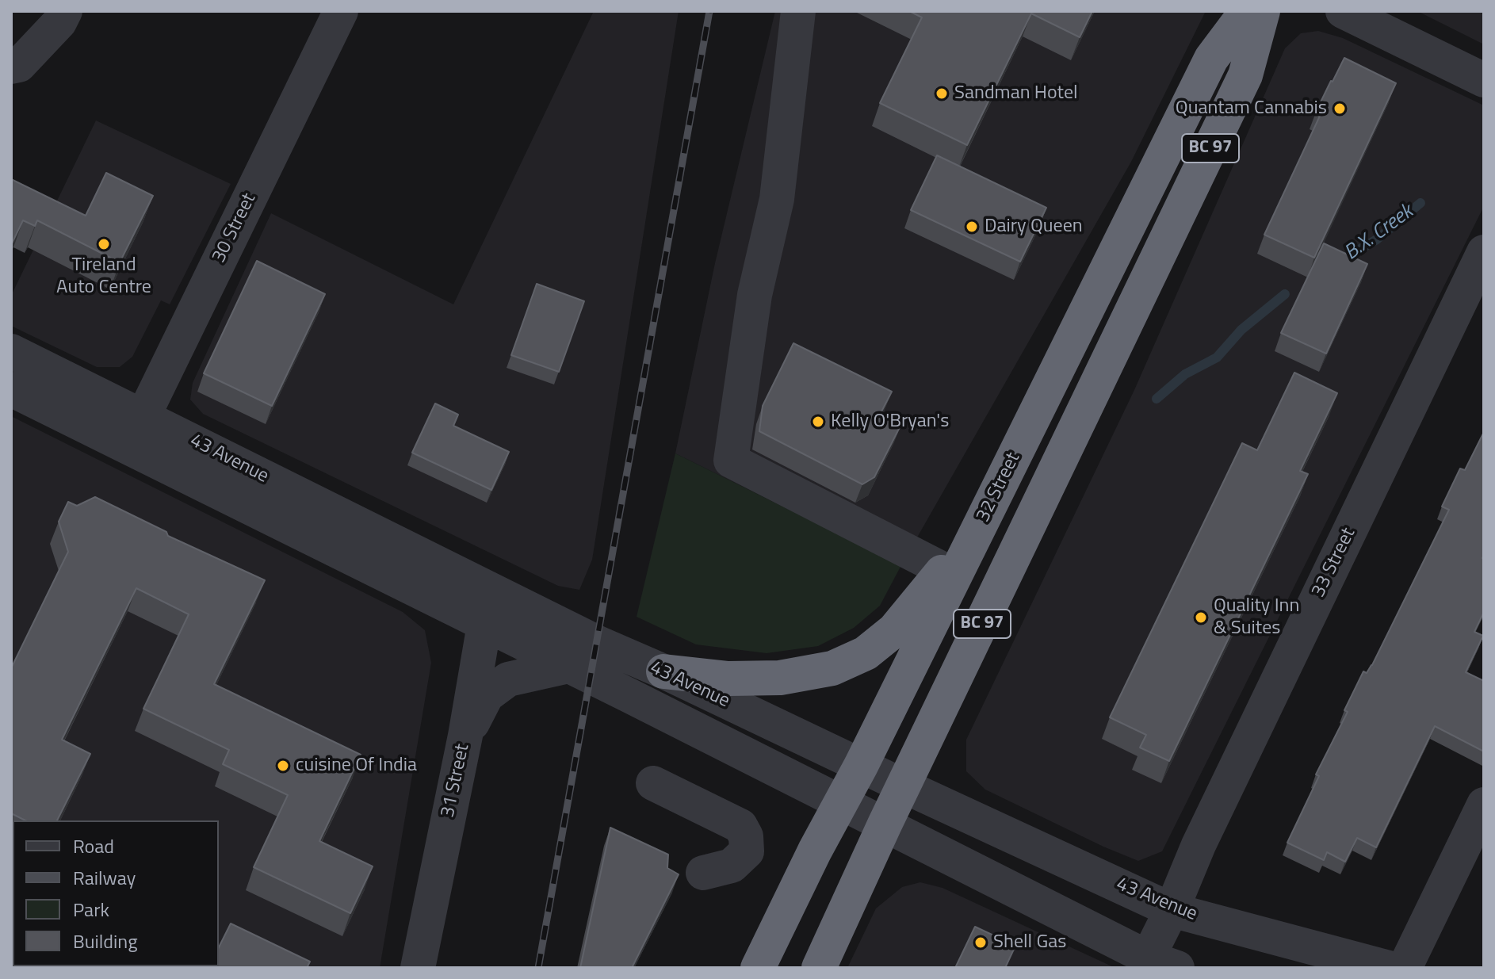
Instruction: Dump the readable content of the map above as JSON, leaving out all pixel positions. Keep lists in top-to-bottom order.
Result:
{
  "streets": {
    "highway": ["BC 97", "32 Street"],
    "street": [
      "30 Street",
      "43 Avenue",
      "33 Street",
      "31 Street"
    ]
  },
  "crossings": [
    ["BC 97", "43 Avenue"],
    ["30 Street", "43 Avenue"],
    ["43 Avenue", "32 Street"],
    ["43 Avenue", "33 Street"],
    ["43 Avenue", "31 Street"]
  ],
  "water": ["B.X. Creek"],
  "places": [
    "Sandman Hotel",
    "Quantam Cannabis",
    "Dairy Queen",
    "Tireland Auto Centre",
    "Kelly O'Bryan's",
    "Quality Inn & Suites",
    "cuisine Of India",
    "Shell Gas"
  ],
  "legend": [
    "Road",
    "Railway",
    "Park",
    "Building"
  ]
}
